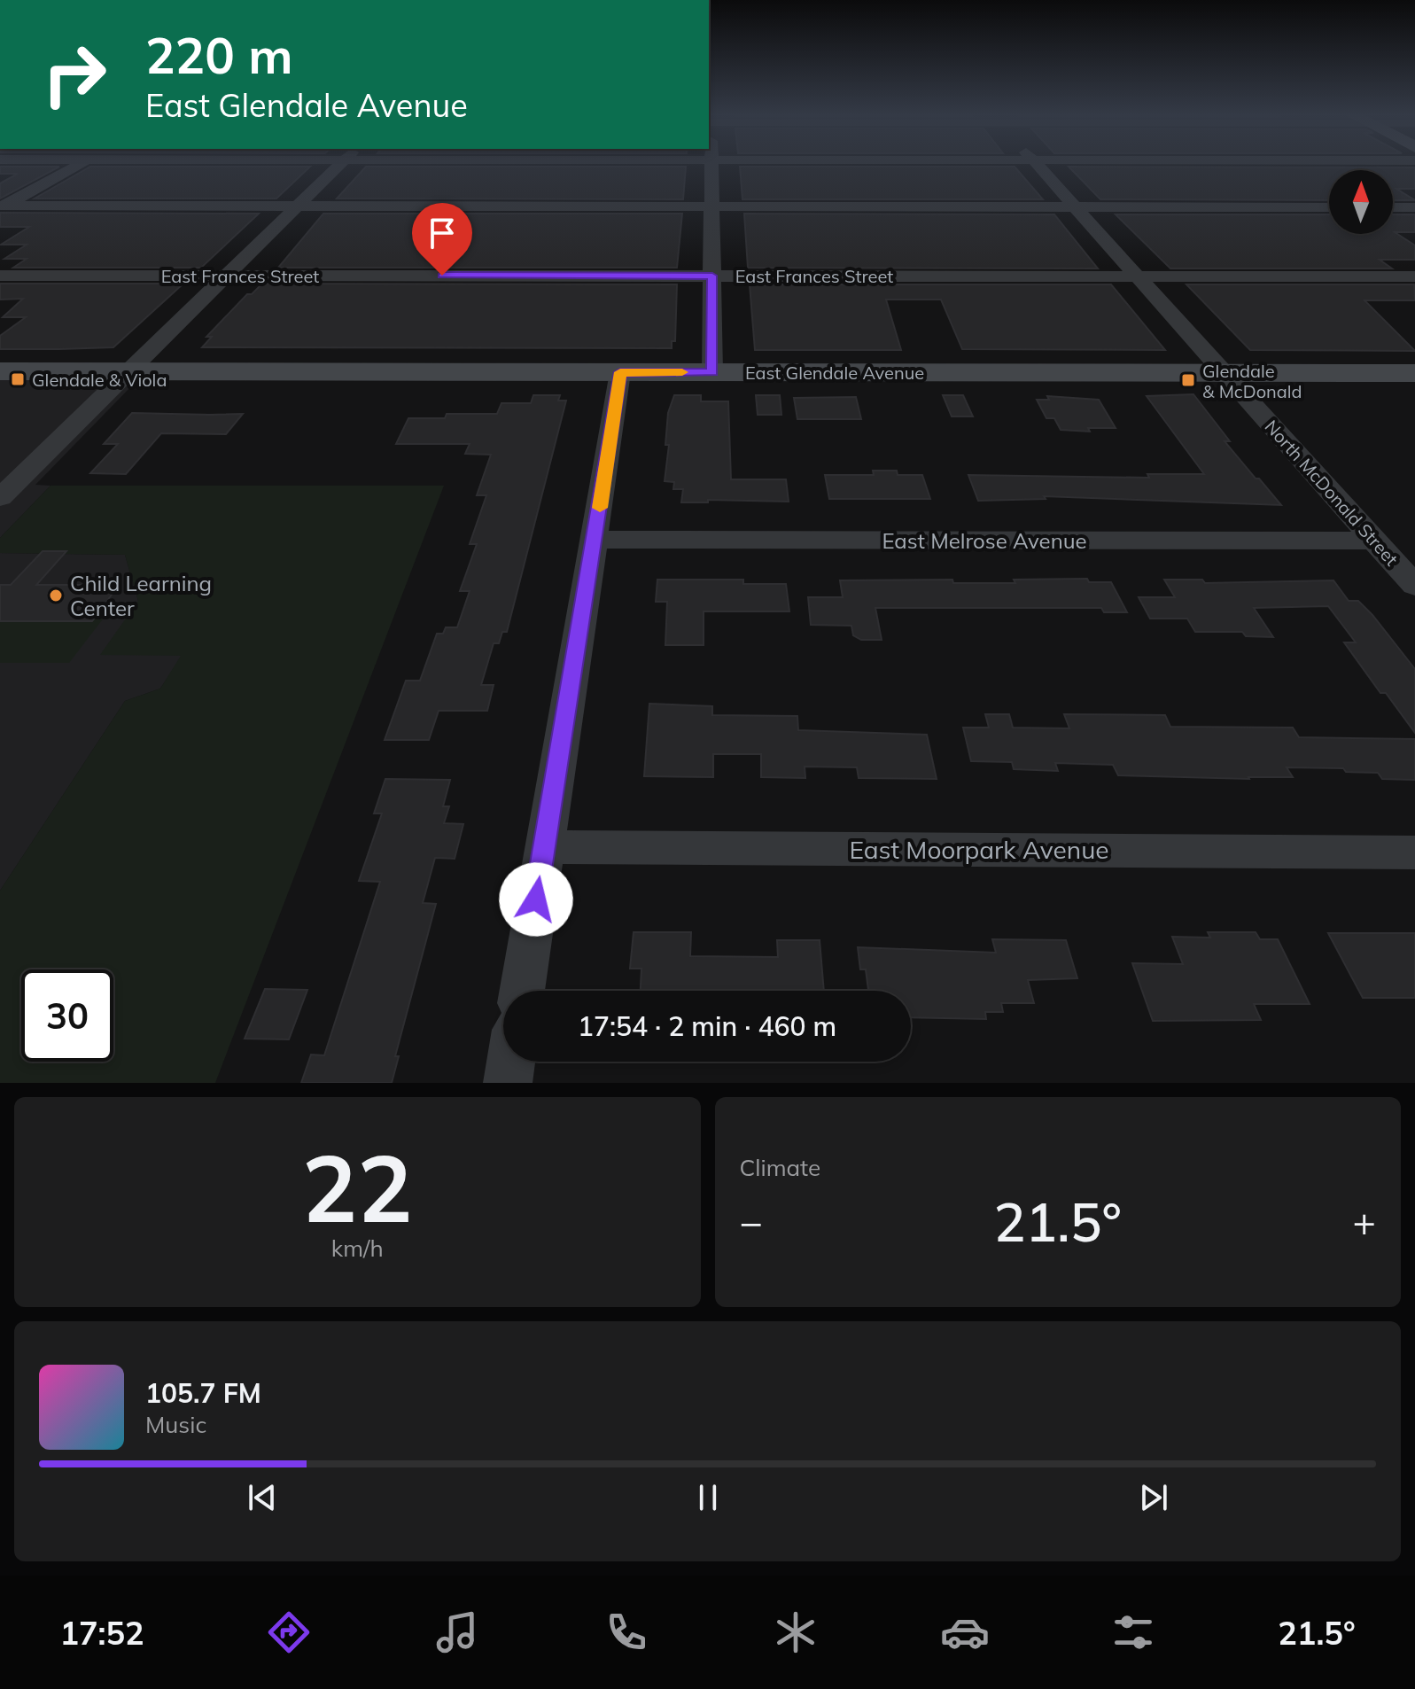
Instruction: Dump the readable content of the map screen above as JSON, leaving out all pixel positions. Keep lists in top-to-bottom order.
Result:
{
  "streets": {
    "street": [
      "East Frances Street",
      "East Glendale Avenue",
      "North McDonald Street",
      "East Melrose Avenue",
      "East Moorpark Avenue"
    ]
  },
  "crossings": [
    ["East Frances Street", "North McDonald Street"],
    ["East Glendale Avenue", "North McDonald Street"],
    ["North McDonald Street", "East Melrose Avenue"]
  ],
  "places": {
    "transit": ["Glendale & Viola", "Glendale & McDonald"],
    "other": ["Child Learning Center"]
  },
  "north": "top",
  "page": {
    "turn": ["220 m", "East Glendale Avenue"],
    "limit": "30",
    "trip": "17:54 · 2 min · 460 m",
    "tile": [
      ["22", "km/h"],
      "Climate"
    ],
    "heat": ["−", "21.5°", "+"],
    "song": ["105.7 FM", "Music"],
    "tabs": ["17:52", "21.5°"]
  }
}
